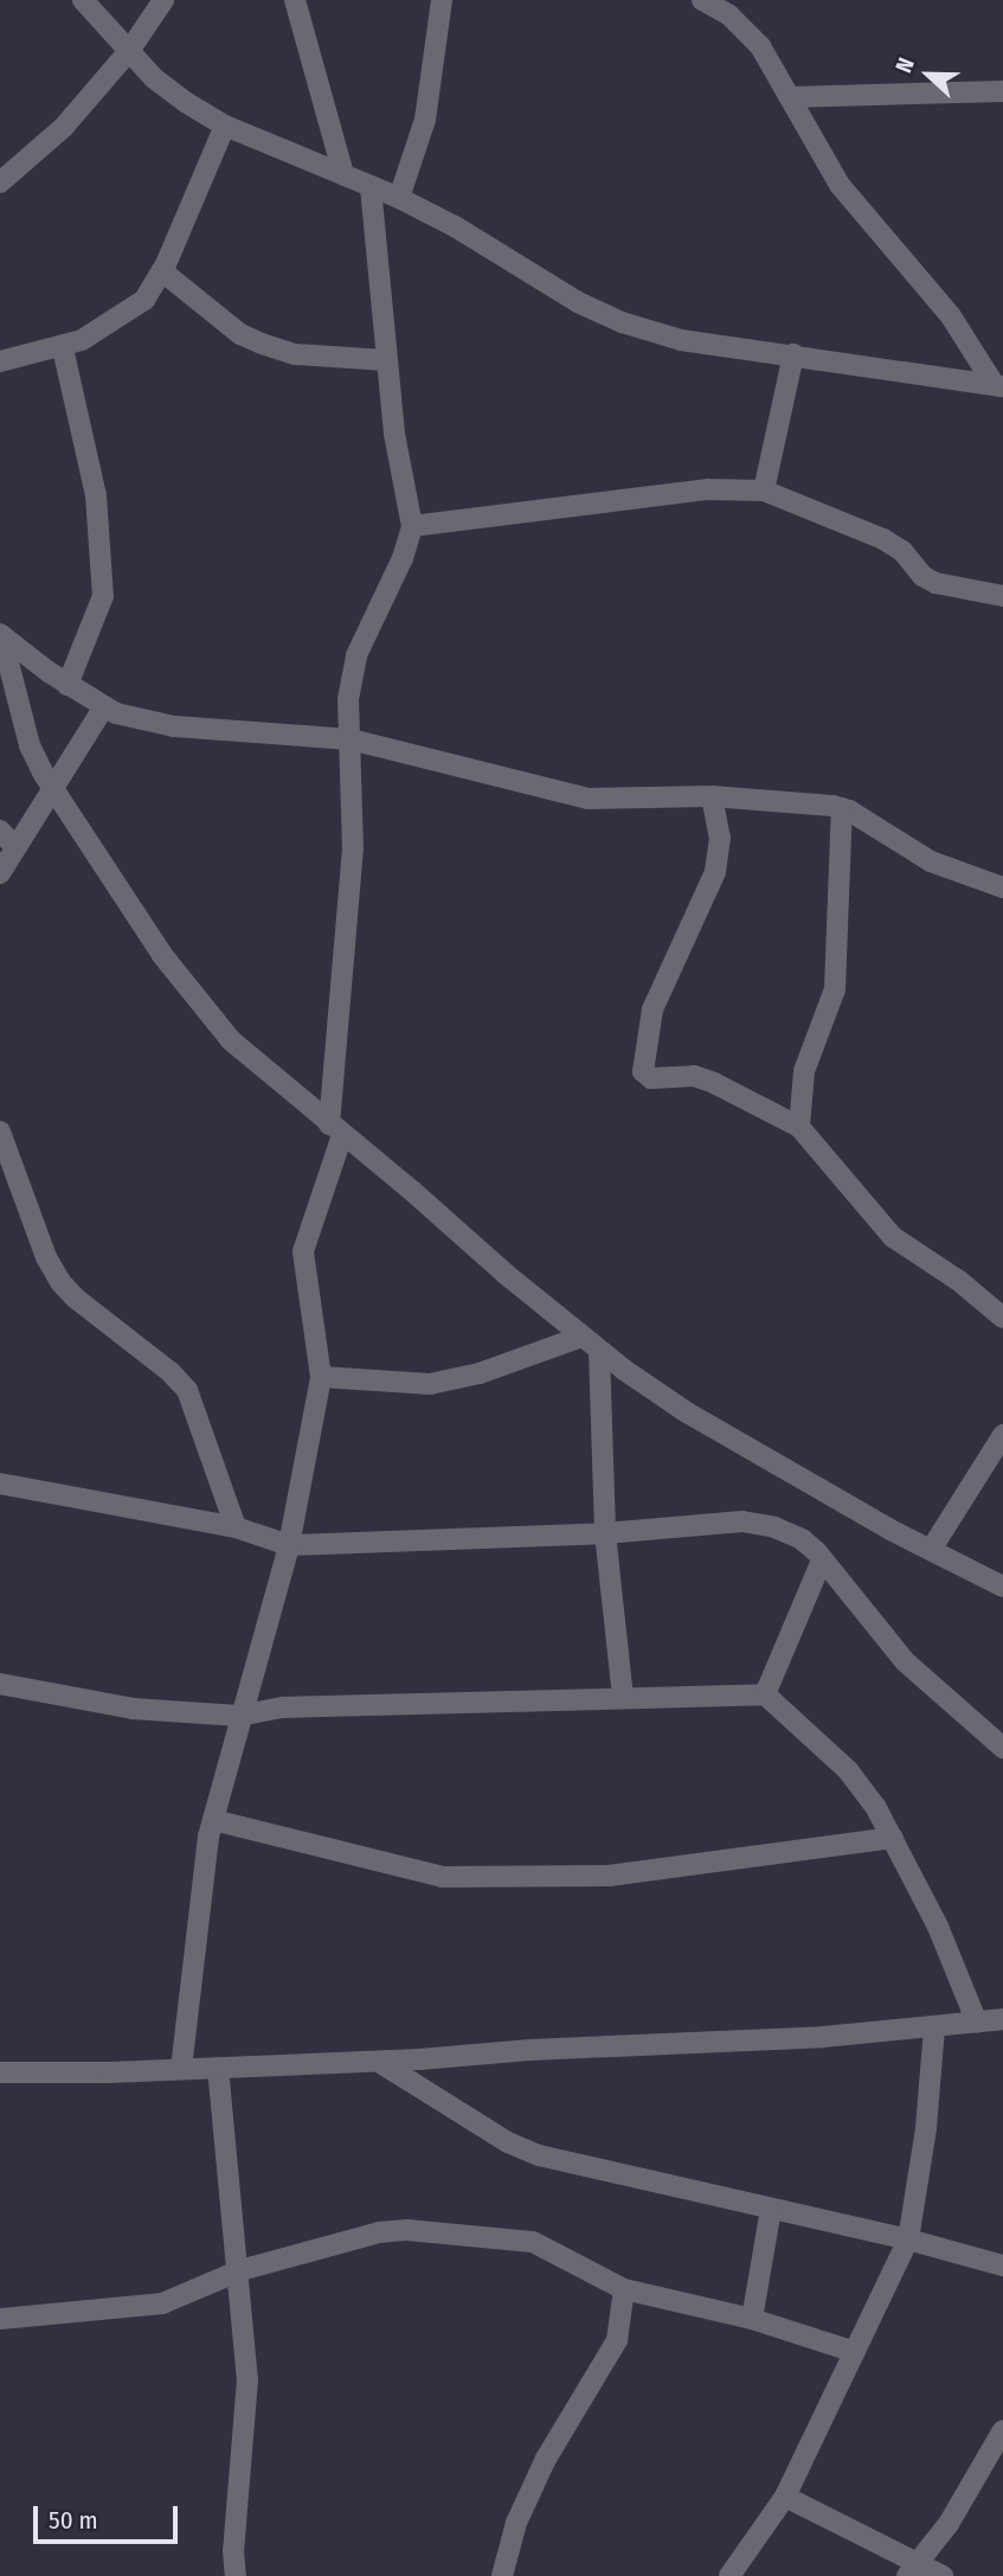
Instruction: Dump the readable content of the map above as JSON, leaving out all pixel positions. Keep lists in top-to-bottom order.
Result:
{
  "scale_bar": "50 m",
  "north": "left"
}
